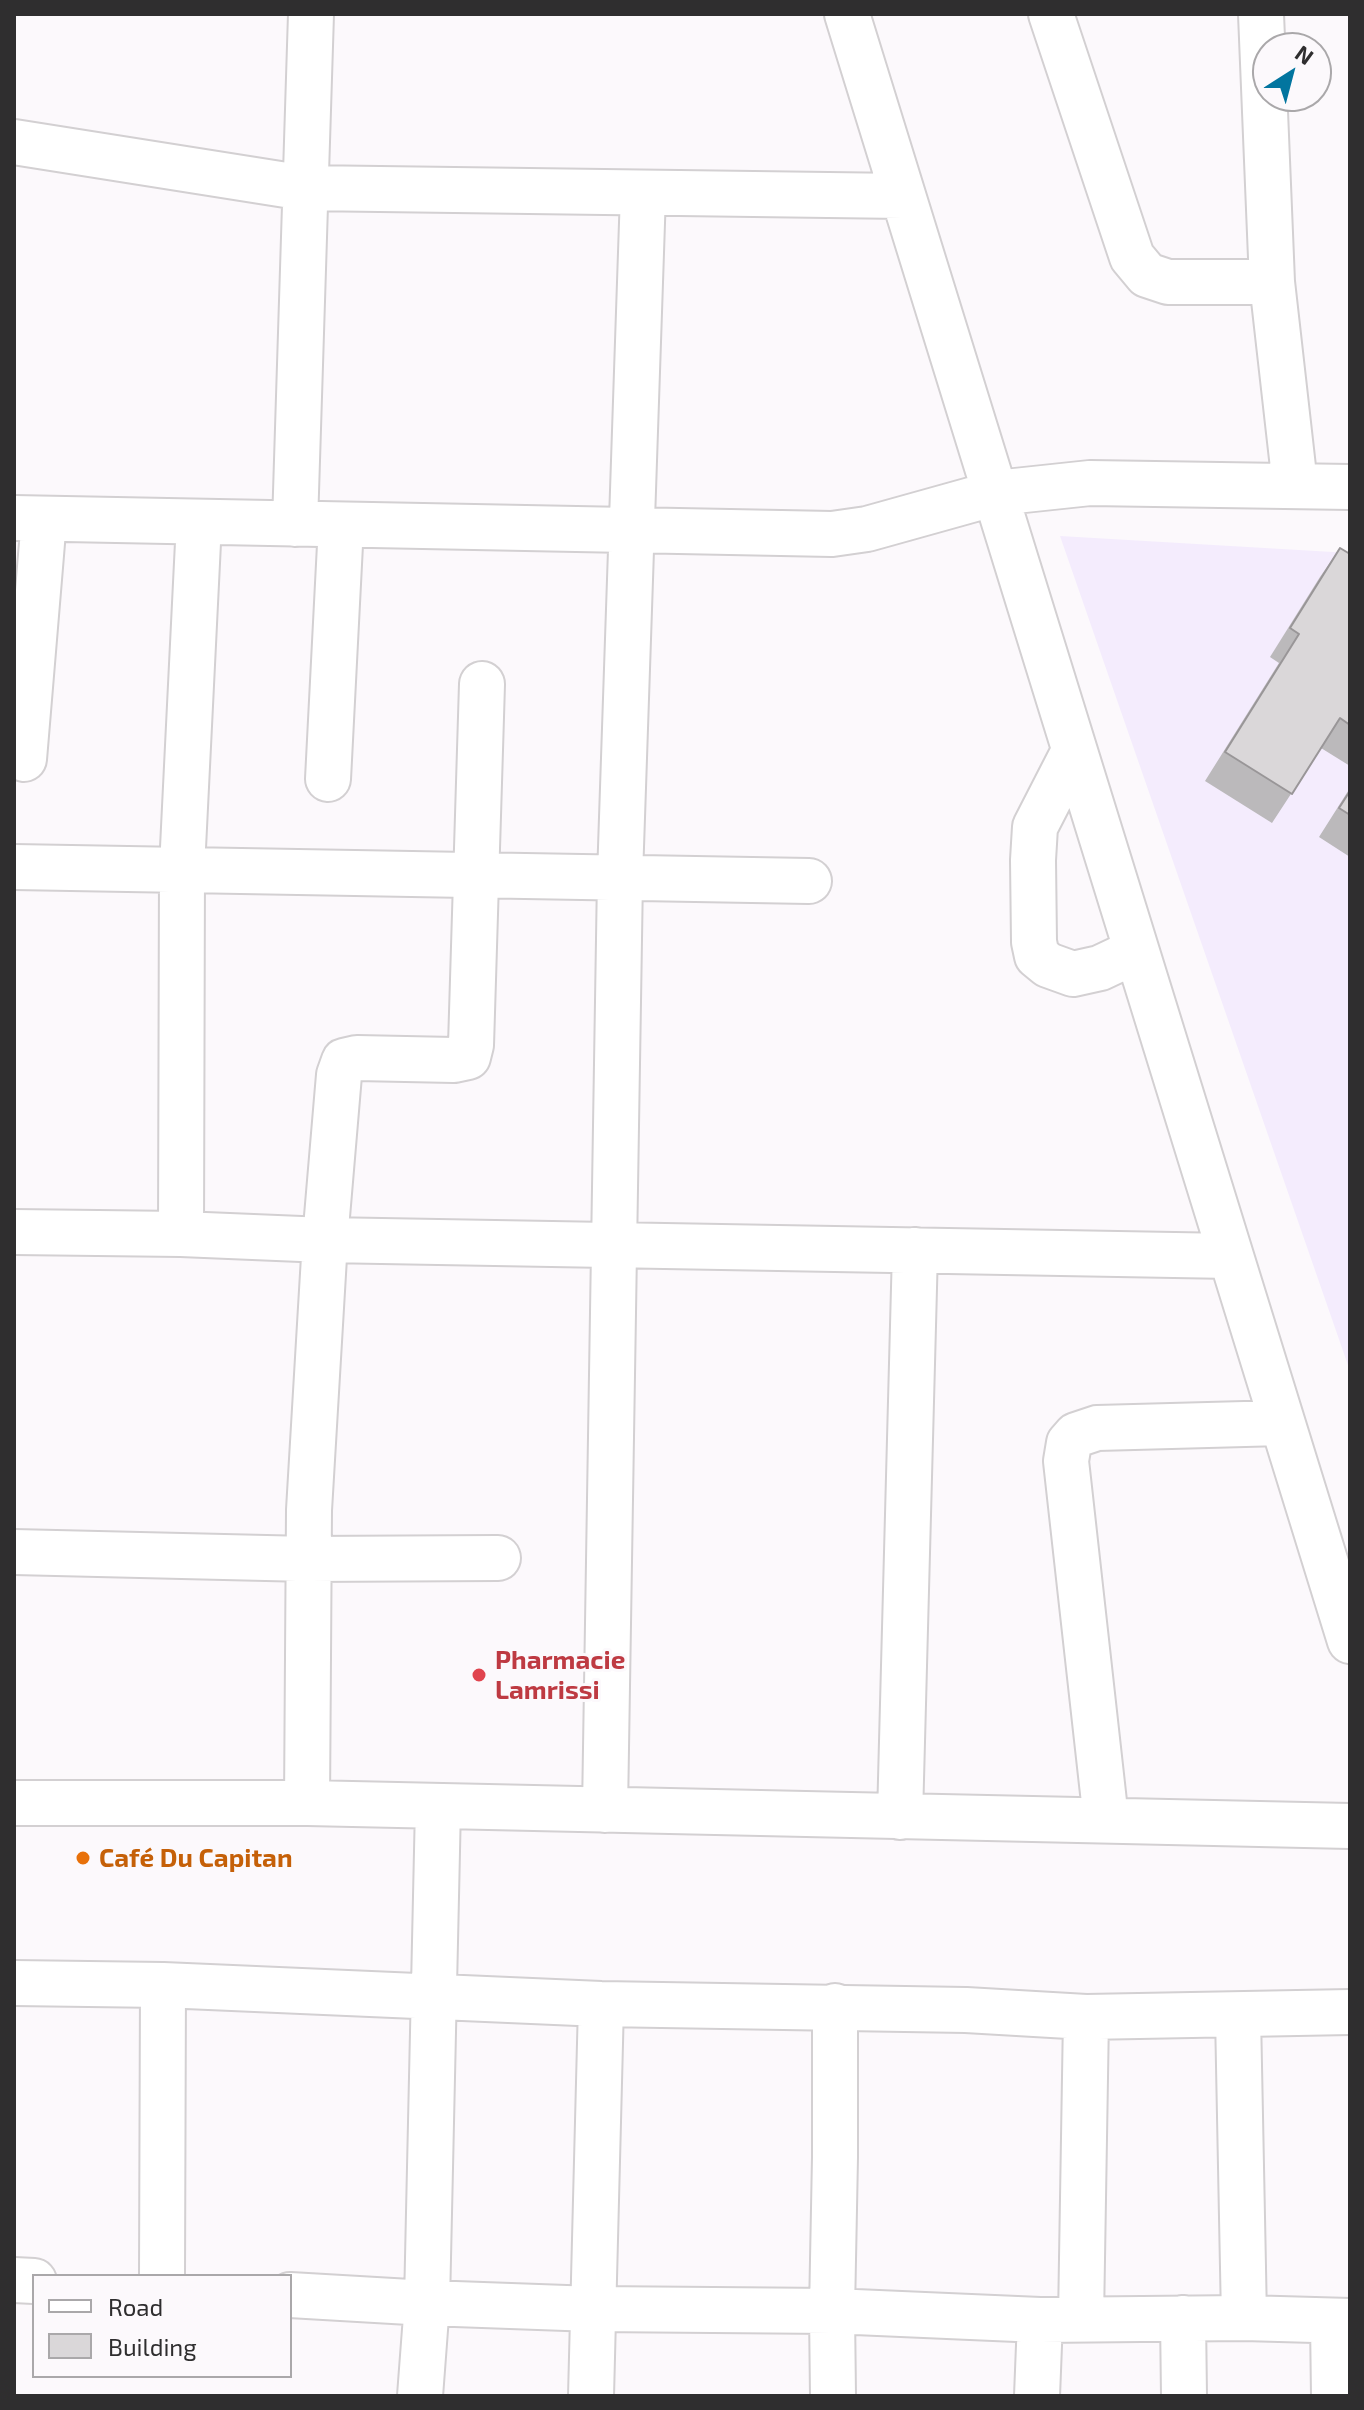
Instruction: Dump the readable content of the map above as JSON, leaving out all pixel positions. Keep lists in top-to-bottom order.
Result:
{
  "places": ["Pharmacie Lamrissi", "Café Du Capitan"],
  "legend": ["Road", "Building"],
  "north": "top right"
}
